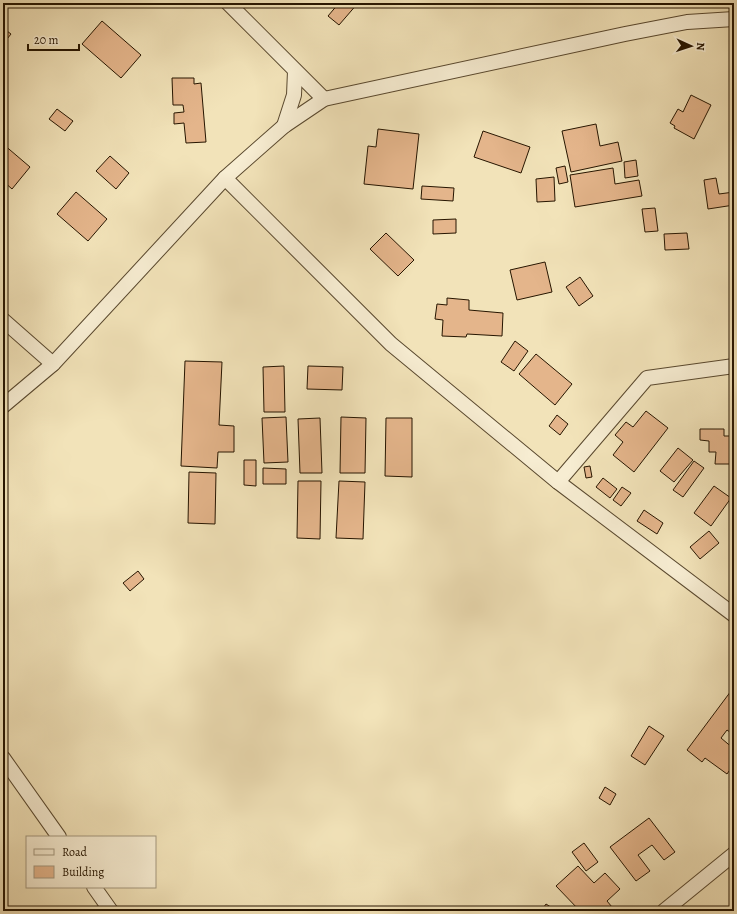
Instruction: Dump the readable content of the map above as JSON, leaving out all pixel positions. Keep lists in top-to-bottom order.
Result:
{
  "legend": ["Road", "Building"],
  "scale_bar": "20 m",
  "north": "right"
}
